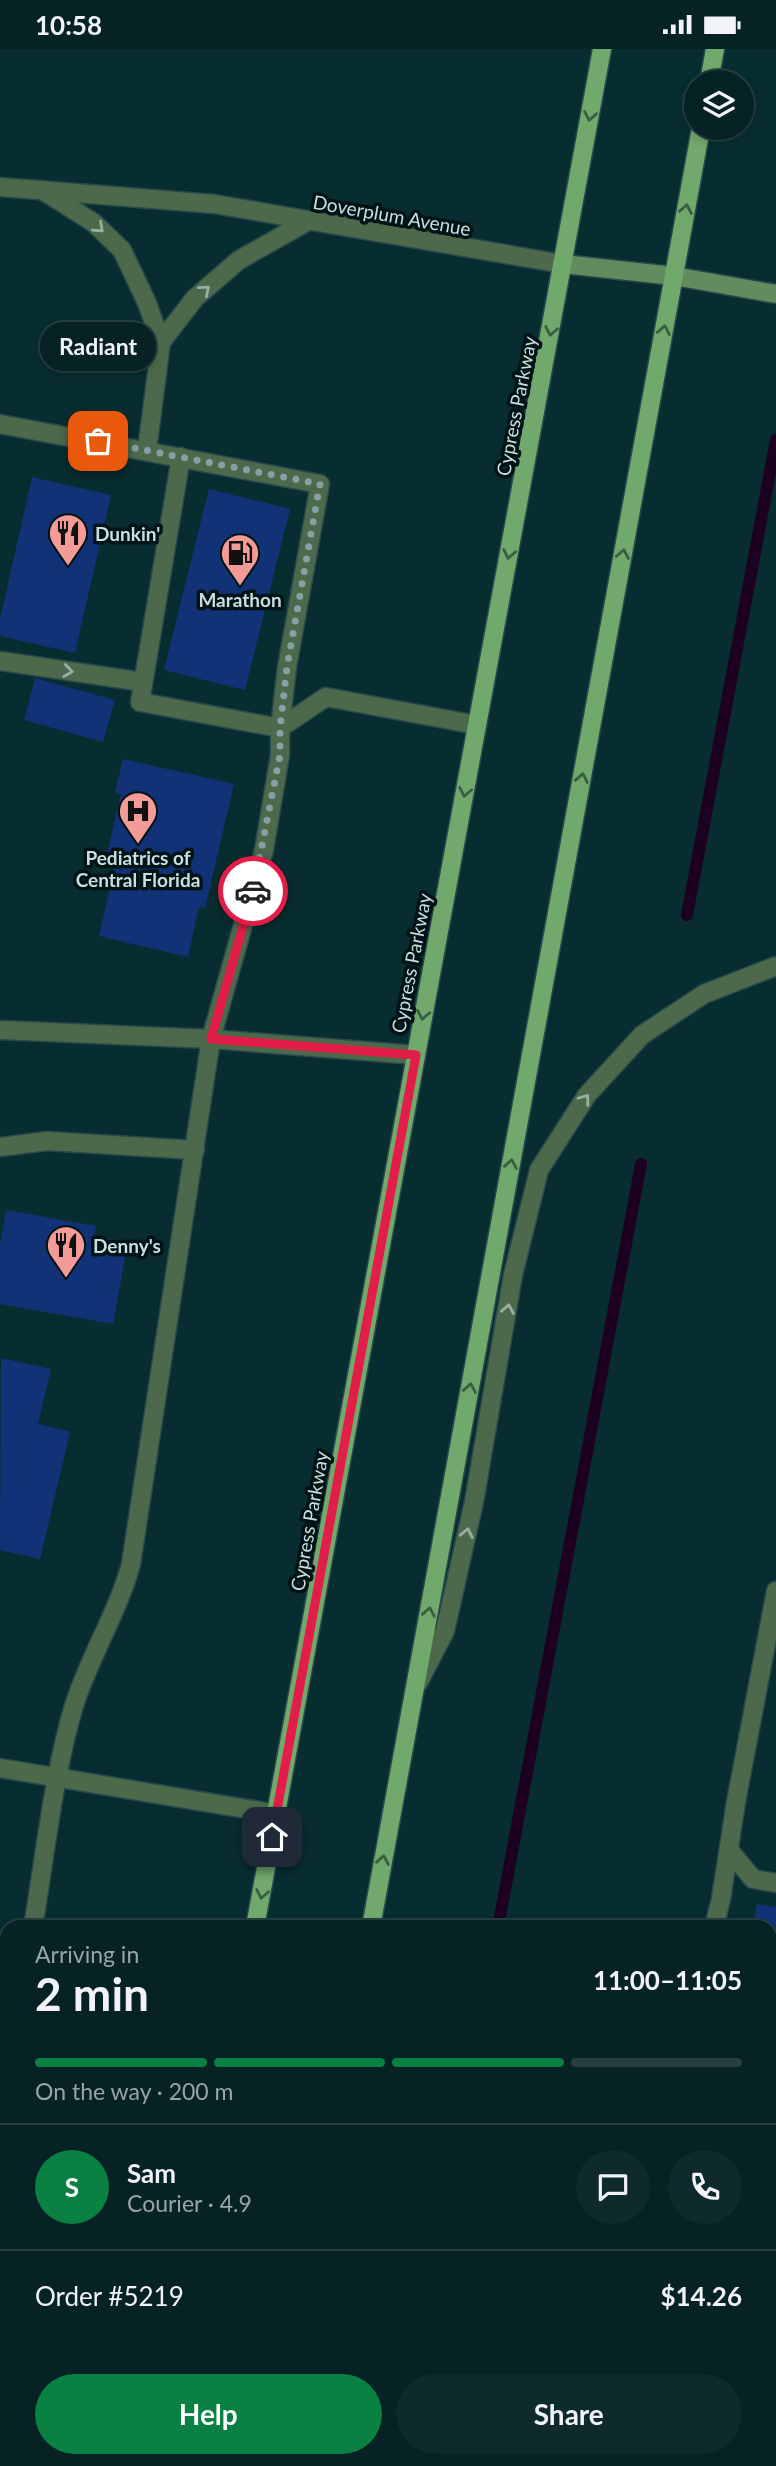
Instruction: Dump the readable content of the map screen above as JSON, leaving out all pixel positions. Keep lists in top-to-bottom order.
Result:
{
  "streets": {
    "main road": ["Doverplum Avenue", "Cypress Parkway"]
  },
  "crossings": [
    ["Doverplum Avenue", "Cypress Parkway"]
  ],
  "places": {
    "other": ["Radiant"],
    "restaurant": ["Dunkin'", "Denny's"],
    "fuel station": ["Marathon"],
    "hospital": ["Pediatrics of Central Florida"]
  },
  "page": {
    "status": "10:58",
    "bubble": "Radiant",
    "heading": ["2 min", "Arriving in", "11:00–11:05"],
    "panel": [
      "Sam",
      "Courier · 4.9",
      "Order #5219",
      "$14.26"
    ],
    "bar": "On the way · 200 m",
    "round": "S",
    "buttons": ["Help", "Share"]
  }
}
